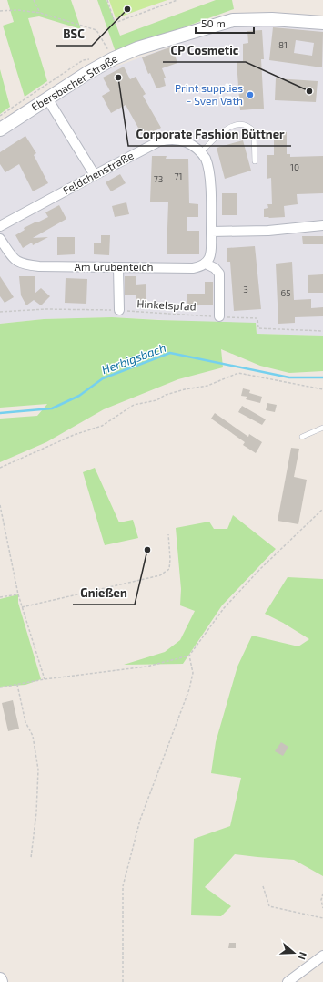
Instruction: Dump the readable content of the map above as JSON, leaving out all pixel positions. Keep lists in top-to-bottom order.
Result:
{
  "streets": {
    "street": ["Ebersbacher Straße", "Feldchenstraße", "Am Grubenteich"],
    "path": ["Hinkelspfad"]
  },
  "water": ["Herbigsbach"],
  "places": [
    "BSC",
    "Corporate Fashion Büttner",
    "CP Cosmetic",
    "Print supplies - Sven Väth",
    "Gnießen"
  ],
  "house_numbers": [
    "81",
    "10",
    "71",
    "73",
    "3",
    "65"
  ],
  "scale_bar": "50 m",
  "north": "right"
}
